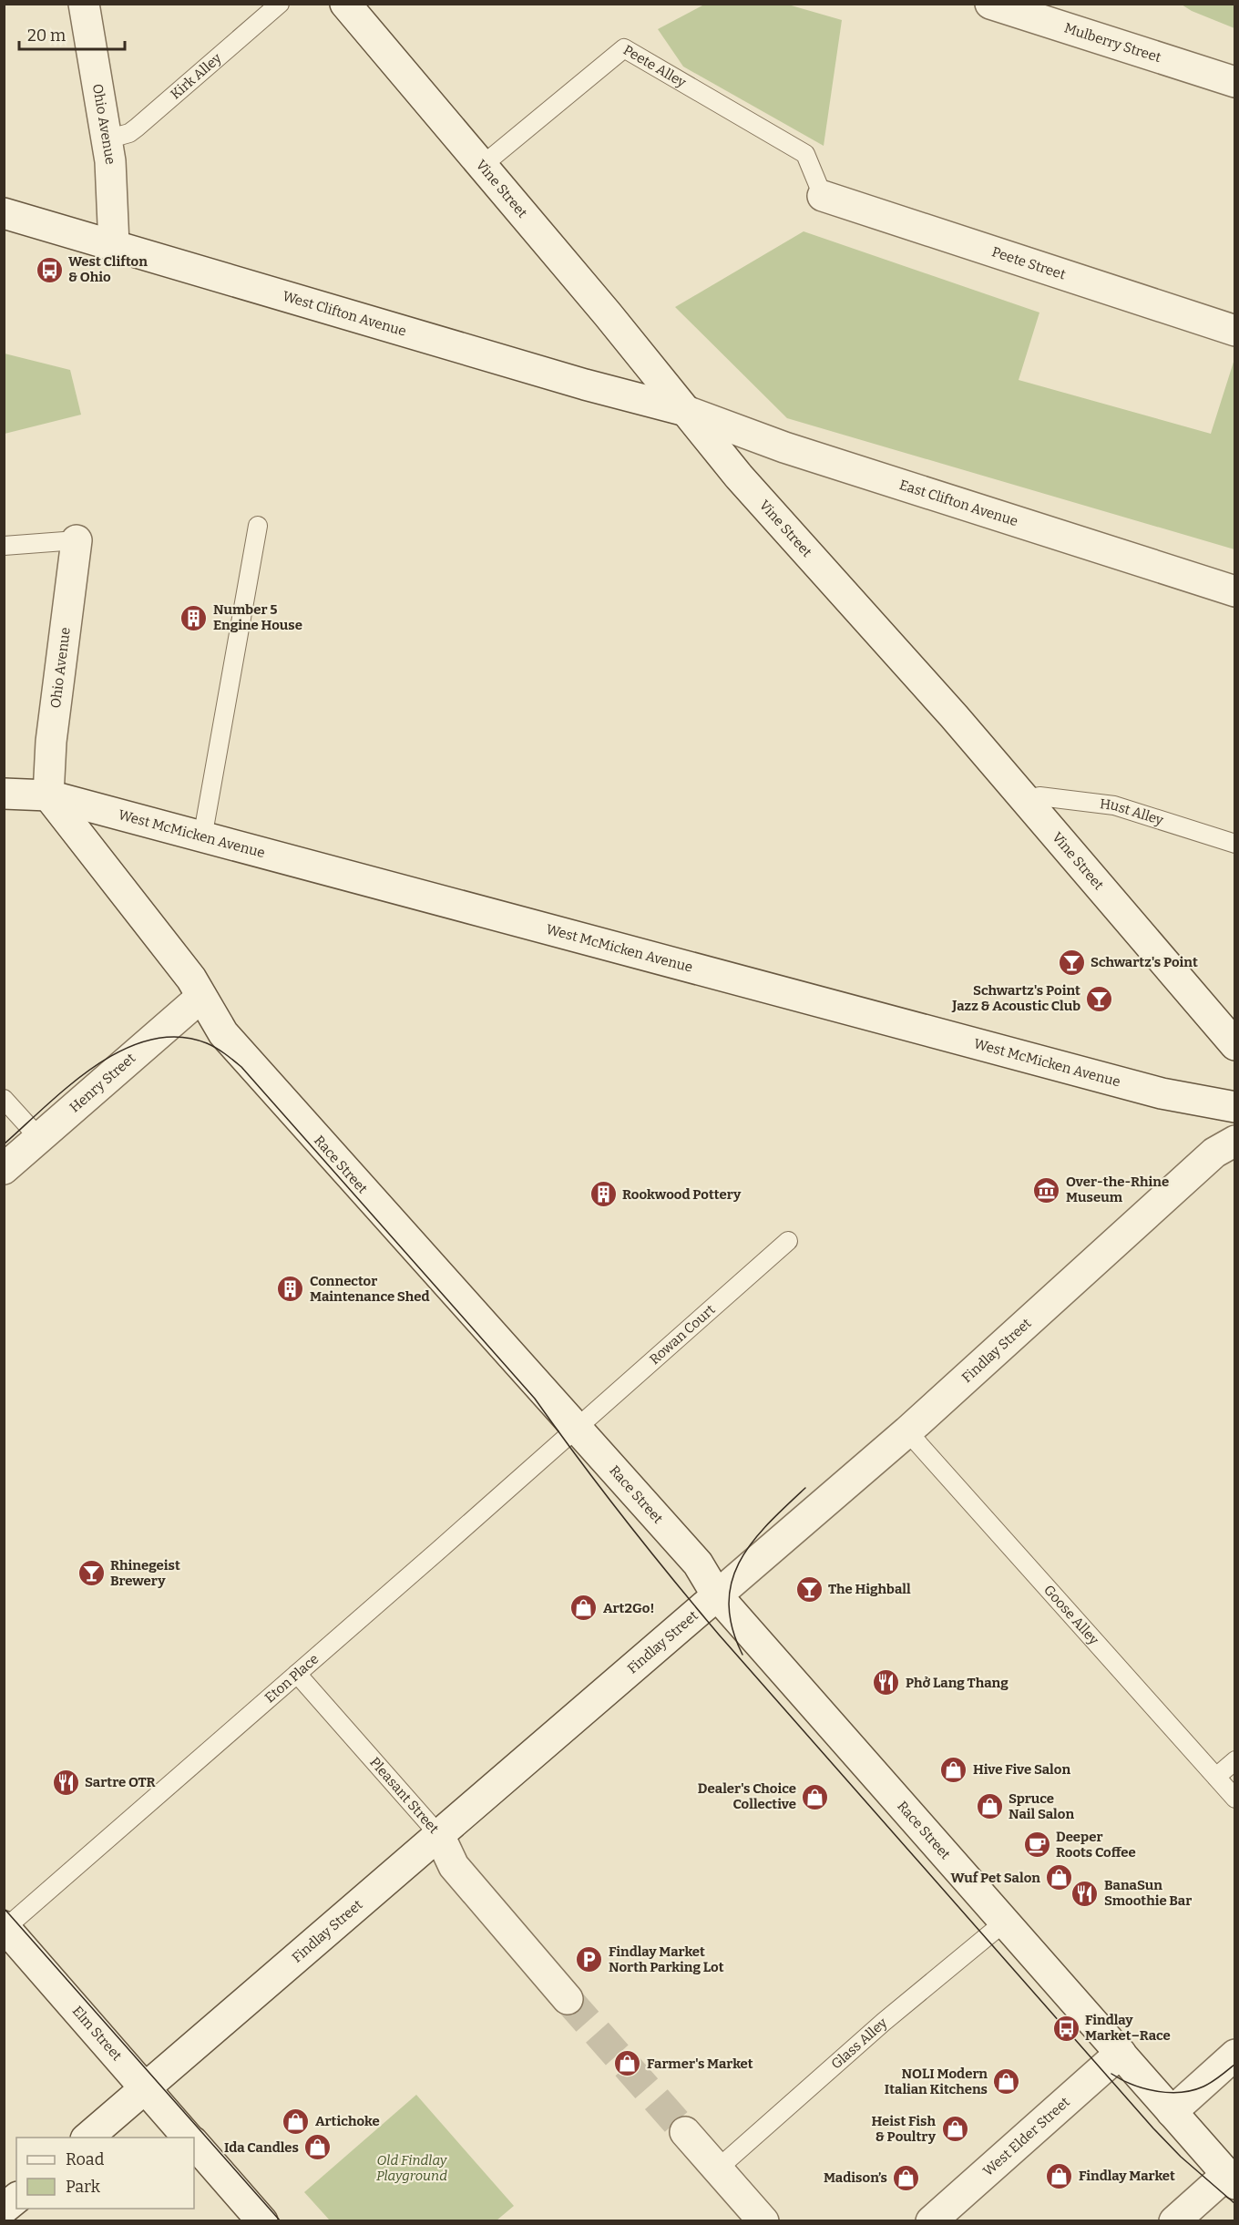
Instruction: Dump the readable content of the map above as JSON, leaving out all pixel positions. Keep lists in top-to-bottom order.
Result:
{
  "streets": {
    "street": [
      "Mulberry Street",
      "Ohio Avenue",
      "Vine Street",
      "Peete Street",
      "West Clifton Avenue",
      "East Clifton Avenue",
      "West McMicken Avenue",
      "Henry Street",
      "Race Street",
      "Findlay Street",
      "Pleasant Street",
      "Elm Street",
      "West Elder Street"
    ],
    "lane": [
      "Peete Alley",
      "Kirk Alley",
      "Hust Alley",
      "Rowan Court",
      "Goose Alley",
      "Eton Place",
      "Glass Alley"
    ]
  },
  "crossings": [
    ["Peete Alley", "Vine Street"],
    ["Peete Alley", "Peete Street"],
    ["Kirk Alley", "Ohio Avenue"],
    ["Ohio Avenue", "West Clifton Avenue"],
    ["Ohio Avenue", "West McMicken Avenue"],
    ["Ohio Avenue", "Race Street"],
    ["Vine Street", "West Clifton Avenue"],
    ["Vine Street", "East Clifton Avenue"],
    ["Vine Street", "Hust Alley"],
    ["West Clifton Avenue", "East Clifton Avenue"],
    ["West McMicken Avenue", "Race Street"],
    ["Henry Street", "Race Street"],
    ["Race Street", "Rowan Court"],
    ["Race Street", "Findlay Street"],
    ["Race Street", "Eton Place"],
    ["Race Street", "Glass Alley"],
    ["Race Street", "West Elder Street"],
    ["Rowan Court", "Eton Place"],
    ["Findlay Street", "Goose Alley"],
    ["Findlay Street", "Pleasant Street"],
    ["Findlay Street", "Elm Street"],
    ["Eton Place", "Pleasant Street"],
    ["Eton Place", "Elm Street"]
  ],
  "parks": ["Old Findlay Playground"],
  "places": {
    "bus stop": ["West Clifton & Ohio", "Findlay Market–Race"],
    "building": ["Number 5 Engine House", "Rookwood Pottery", "Connector Maintenance Shed"],
    "bar": [
      "Schwartz's Point",
      "Schwartz's Point Jazz & Acoustic Club",
      "Rhinegeist Brewery",
      "The Highball"
    ],
    "museum": ["Over-the-Rhine Museum"],
    "shop": [
      "Art2Go!",
      "Hive Five Salon",
      "Dealer's Choice Collective",
      "Spruce Nail Salon",
      "Wuf Pet Salon",
      "Farmer's Market",
      "NOLI Modern Italian Kitchens",
      "Artichoke",
      "Heist Fish & Poultry",
      "Ida Candles",
      "Findlay Market",
      "Madison’s"
    ],
    "restaurant": ["Phở Lang Thang", "Sartre OTR", "BanaSun Smoothie Bar"],
    "cafe": ["Deeper Roots Coffee"],
    "parking": ["Findlay Market North Parking Lot"]
  },
  "legend": ["Road", "Park"],
  "scale_bar": "20 m"
}
